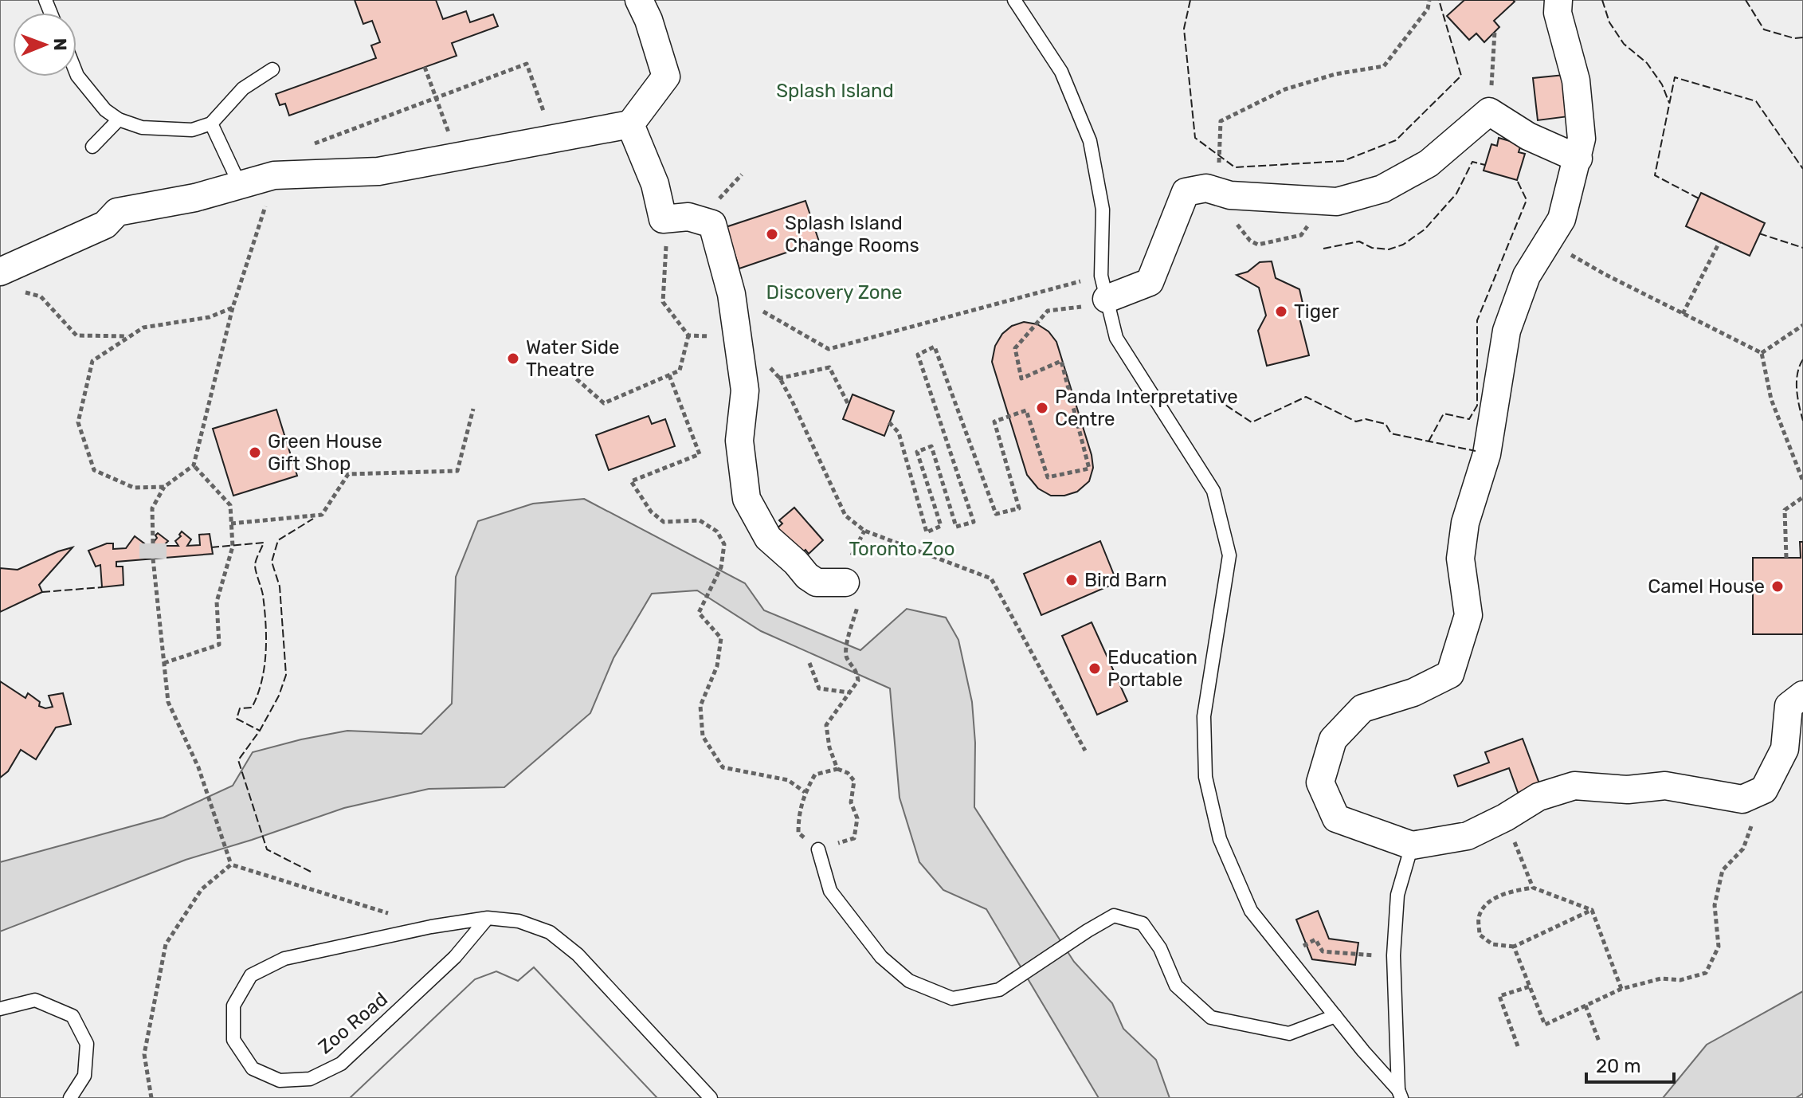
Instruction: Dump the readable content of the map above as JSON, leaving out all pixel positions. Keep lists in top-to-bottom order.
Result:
{
  "streets": {
    "lane": ["Zoo Road"]
  },
  "parks": ["Splash Island", "Discovery Zone", "Toronto Zoo"],
  "places": [
    "Splash Island Change Rooms",
    "Tiger",
    "Water Side Theatre",
    "Panda Interpretative Centre",
    "Green House Gift Shop",
    "Bird Barn",
    "Camel House",
    "Education Portable"
  ],
  "scale_bar": "20 m",
  "north": "right"
}
